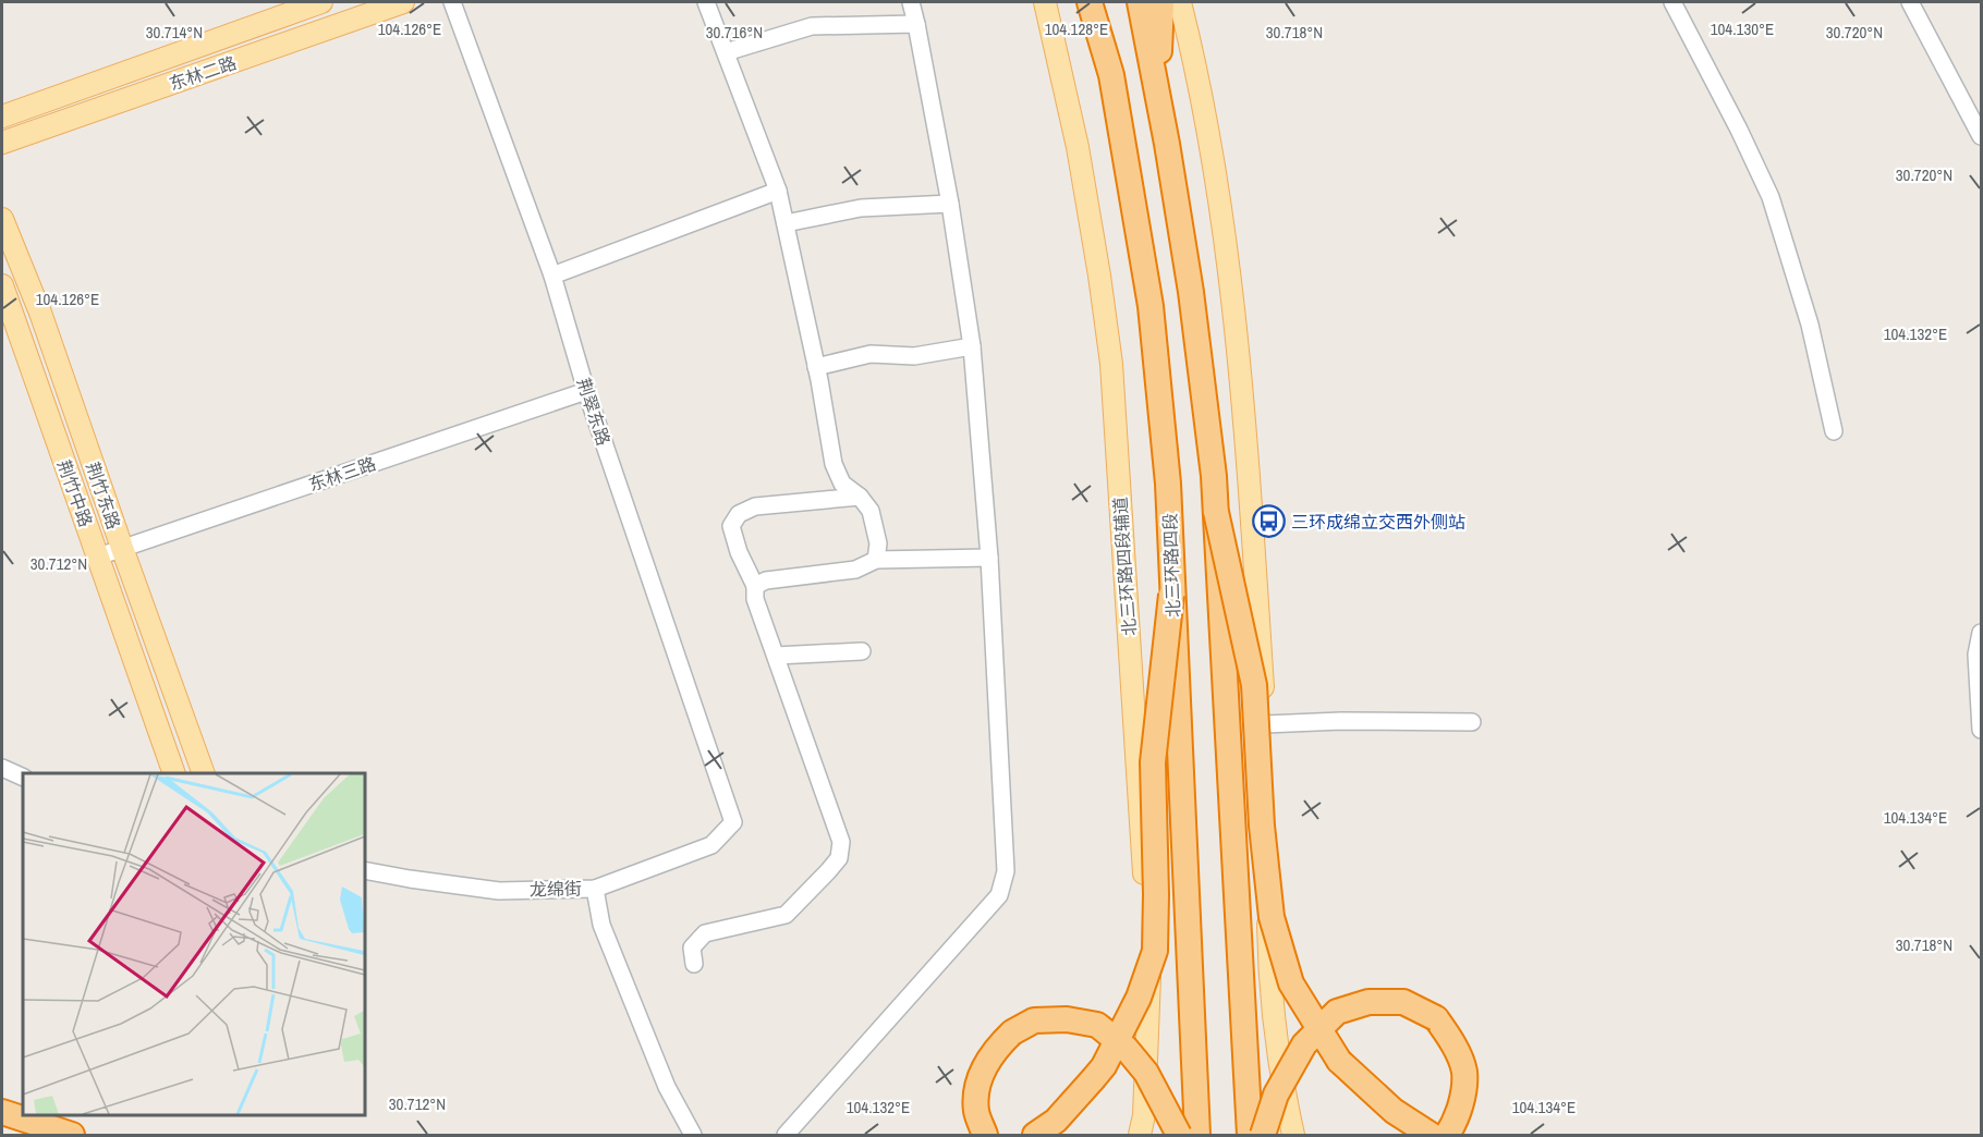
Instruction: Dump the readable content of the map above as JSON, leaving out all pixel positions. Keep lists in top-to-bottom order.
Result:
{
  "streets": {
    "highway": ["北三环路四段"],
    "main road": [
      "东林二路",
      "荆竹中路",
      "荆竹东路",
      "北三环路四段辅道"
    ],
    "street": ["荆翠东路", "东林三路", "龙绵街"]
  },
  "crossings": [
    ["荆翠东路", "东林三路"],
    ["荆翠东路", "龙绵街"],
    ["东林三路", "荆竹中路"],
    ["东林三路", "荆竹东路"]
  ],
  "places": {
    "bus stop": ["三环成绵立交西外侧站"]
  },
  "coordinates": [
    "104.128°E",
    "104.130°E",
    "104.126°E",
    "30.714°N",
    "30.716°N",
    "30.718°N",
    "30.720°N",
    "104.132°E",
    "30.712°N",
    "104.134°E"
  ]
}
